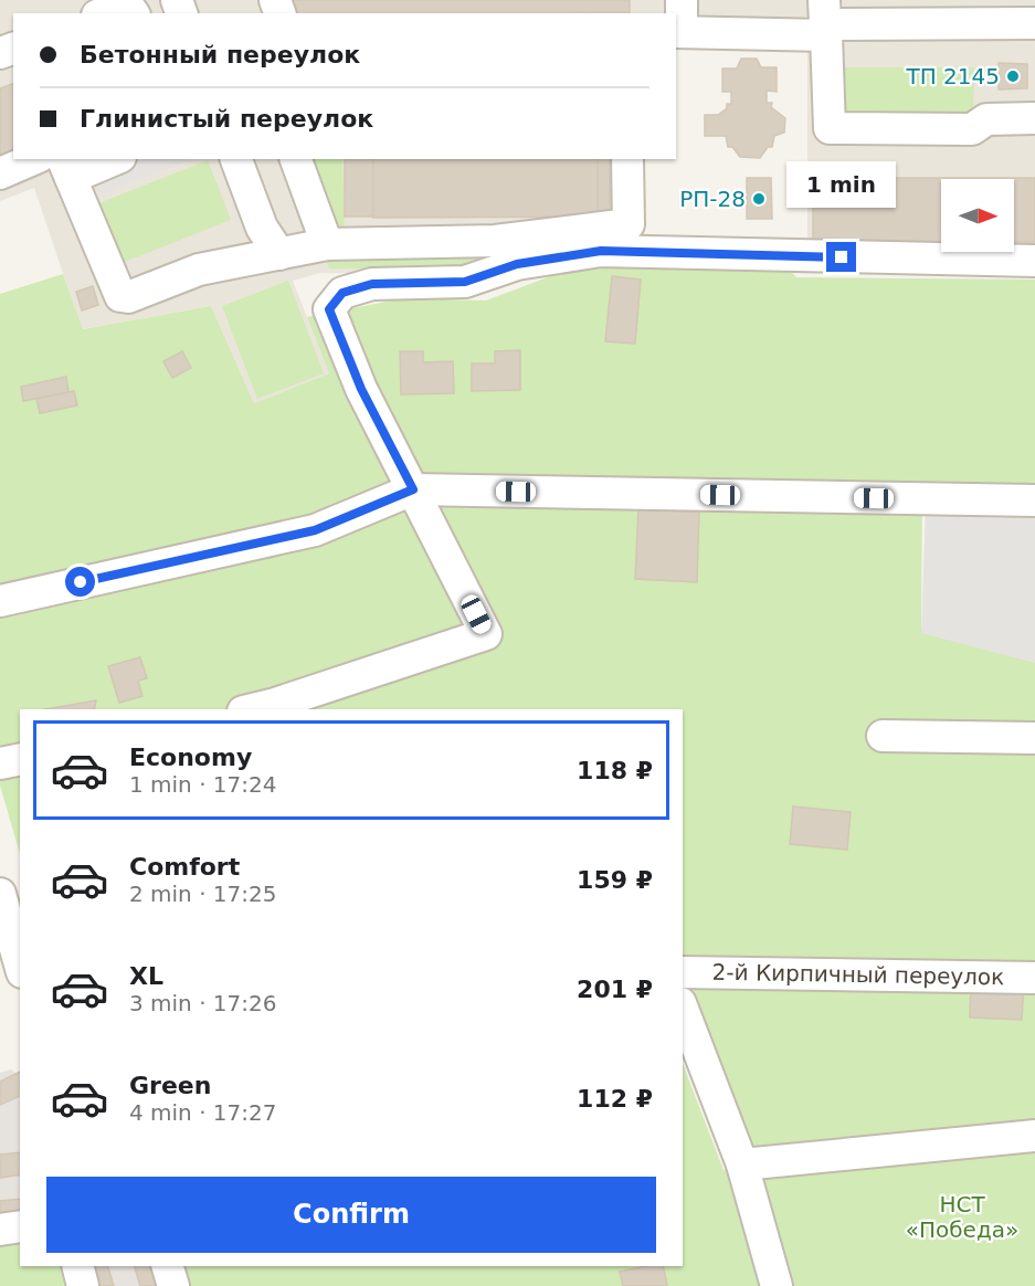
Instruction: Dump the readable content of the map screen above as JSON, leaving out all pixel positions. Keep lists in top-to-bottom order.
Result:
{
  "streets": {
    "street": ["2-й Кирпичный переулок"]
  },
  "parks": ["НСТ «Победа»"],
  "places": ["ТП 2145", "РП-28"],
  "north": "right",
  "page": {
    "banner": ["Бетонный переулок", "Глинистый переулок"],
    "bubble": "1 min",
    "list": [
      {
        "name": "Economy",
        "note": "1 min · 17:24",
        "value": "118 ₽"
      },
      {
        "name": "Comfort",
        "note": "2 min · 17:25",
        "value": "159 ₽"
      },
      {
        "name": "XL",
        "note": "3 min · 17:26",
        "value": "201 ₽"
      },
      {
        "name": "Green",
        "note": "4 min · 17:27",
        "value": "112 ₽"
      }
    ],
    "buttons": "Confirm"
  }
}
